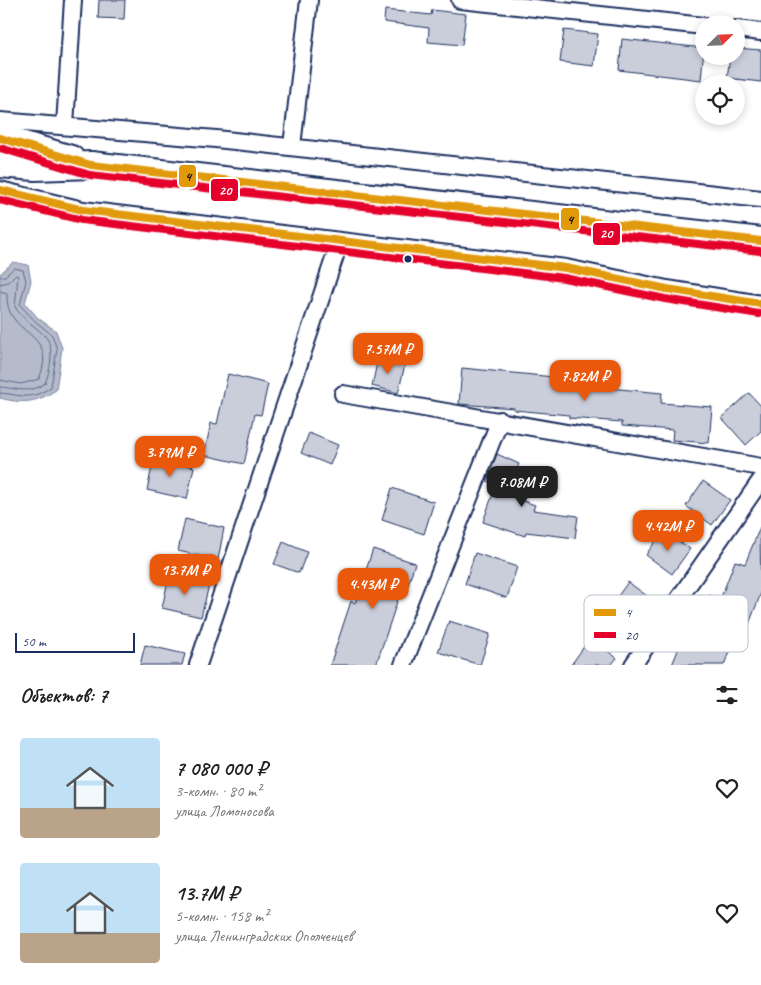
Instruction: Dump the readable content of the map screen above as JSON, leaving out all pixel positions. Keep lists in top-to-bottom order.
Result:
{
  "lines": ["transit line 4", "transit line 20"],
  "legend": ["4", "20"],
  "scale_bar": "50 m",
  "north": "top right",
  "page": {
    "price": [
      "7.57M ₽",
      "7.82M ₽",
      "3.79M ₽",
      "7.08M ₽",
      "4.42M ₽",
      "13.7M ₽",
      "4.43M ₽"
    ],
    "scale": "50 m",
    "heading": "Объектов: 7",
    "list": [
      {
        "name": "7 080 000 ₽",
        "note": "3-комн. · 80 m² · улица Ломоносова"
      },
      {
        "name": "13.7M ₽",
        "note": "5-комн. · 158 m² · улица Ленинградских Ополченцев"
      }
    ]
  }
}
